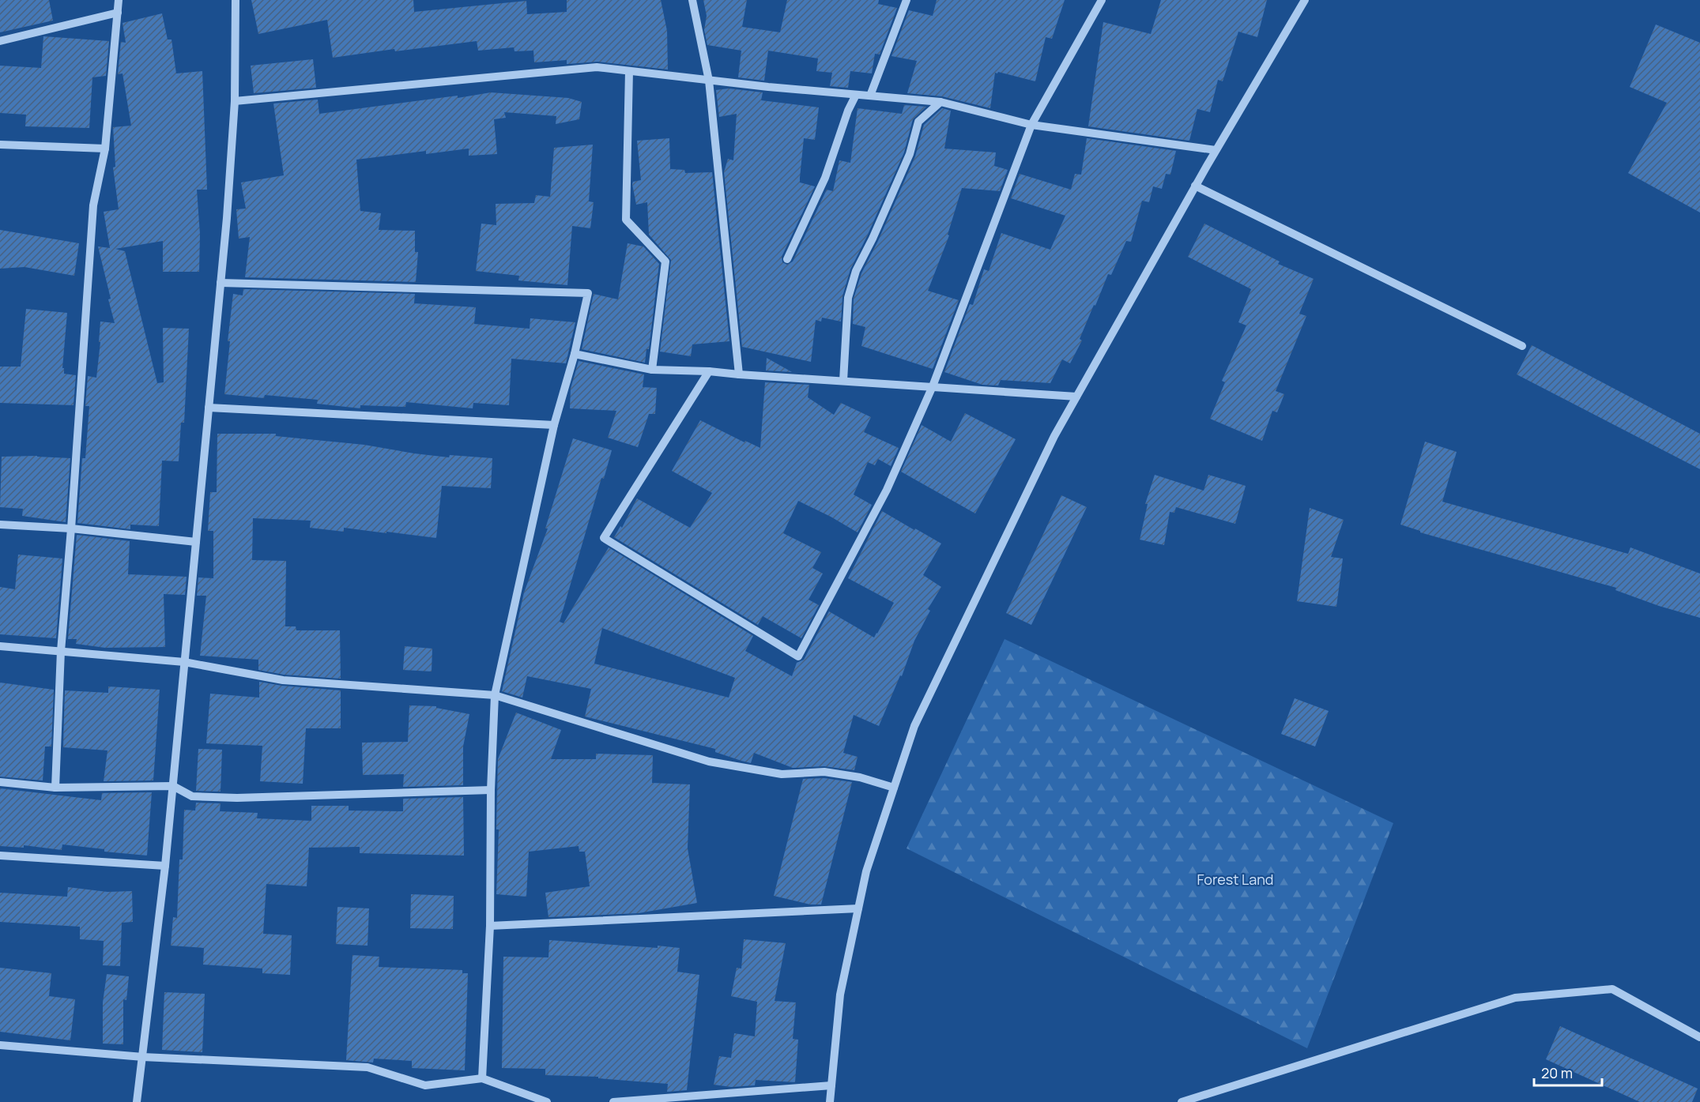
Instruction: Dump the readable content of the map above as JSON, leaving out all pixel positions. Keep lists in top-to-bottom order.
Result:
{
  "parks": ["Forest Land"],
  "scale_bar": "20 m"
}
